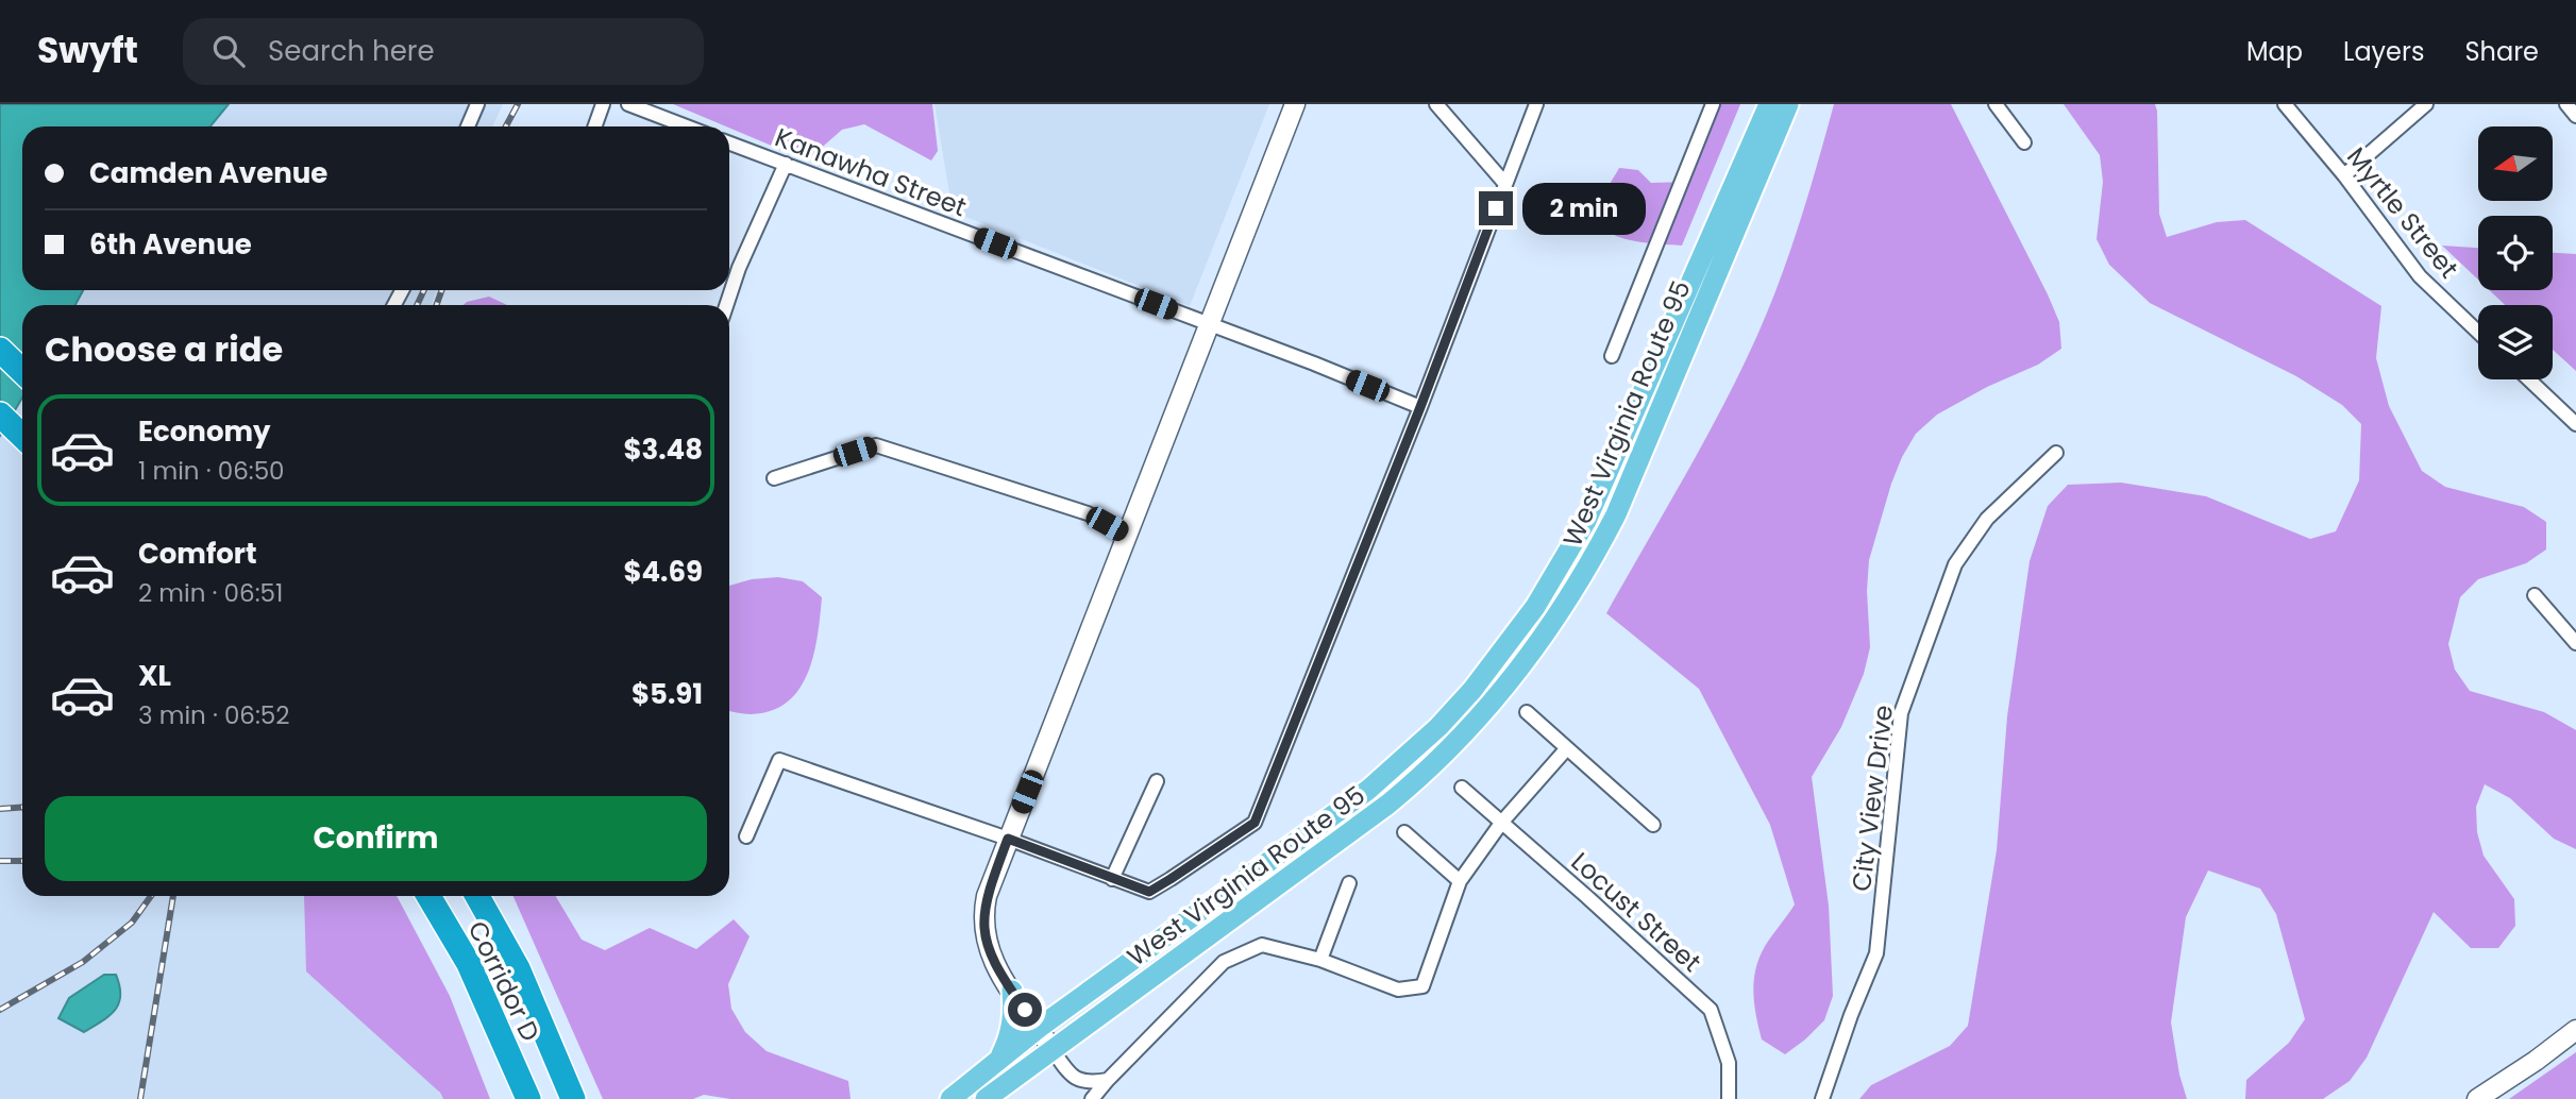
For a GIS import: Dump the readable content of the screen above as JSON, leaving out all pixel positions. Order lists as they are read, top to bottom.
{
  "streets": {
    "highway": ["Corridor D"],
    "main road": ["West Virginia Route 95"],
    "street": [
      "Kanawha Street",
      "Myrtle Street",
      "City View Drive",
      "Locust Street"
    ]
  },
  "north": "left",
  "page": {
    "header": "Swyft",
    "search": "Search here",
    "nav": ["Map", "Layers", "Share"],
    "banner": ["Camden Avenue", "6th Avenue"],
    "bubble": "2 min",
    "heading": "Choose a ride",
    "list": [
      {
        "name": "Economy",
        "note": "1 min · 06:50",
        "value": "$3.48"
      },
      {
        "name": "Comfort",
        "note": "2 min · 06:51",
        "value": "$4.69"
      },
      {
        "name": "XL",
        "note": "3 min · 06:52",
        "value": "$5.91"
      }
    ],
    "buttons": "Confirm"
  }
}
